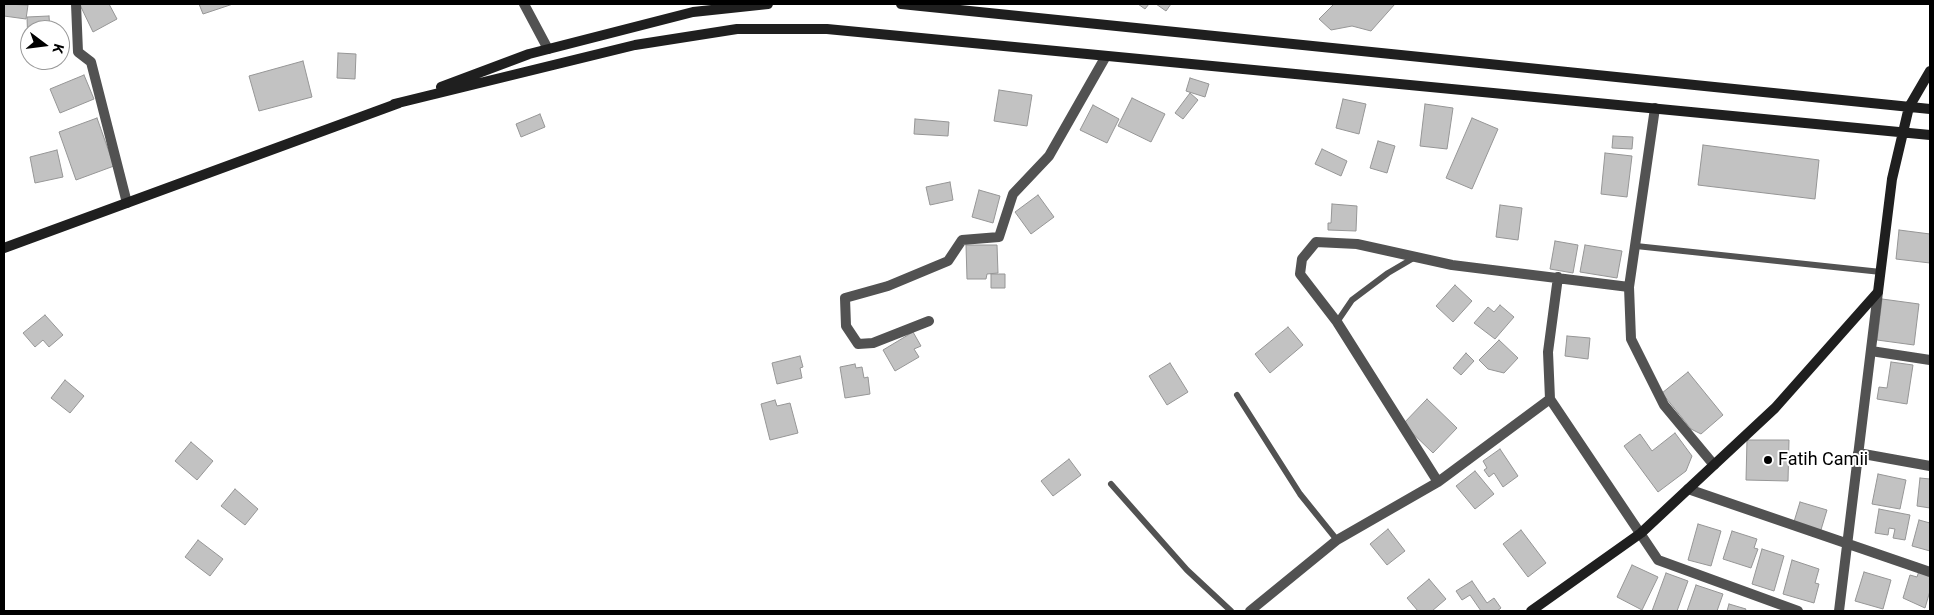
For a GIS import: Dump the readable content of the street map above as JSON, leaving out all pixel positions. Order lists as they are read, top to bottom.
{
  "places": ["Fatih Camii"],
  "north": "right"
}
